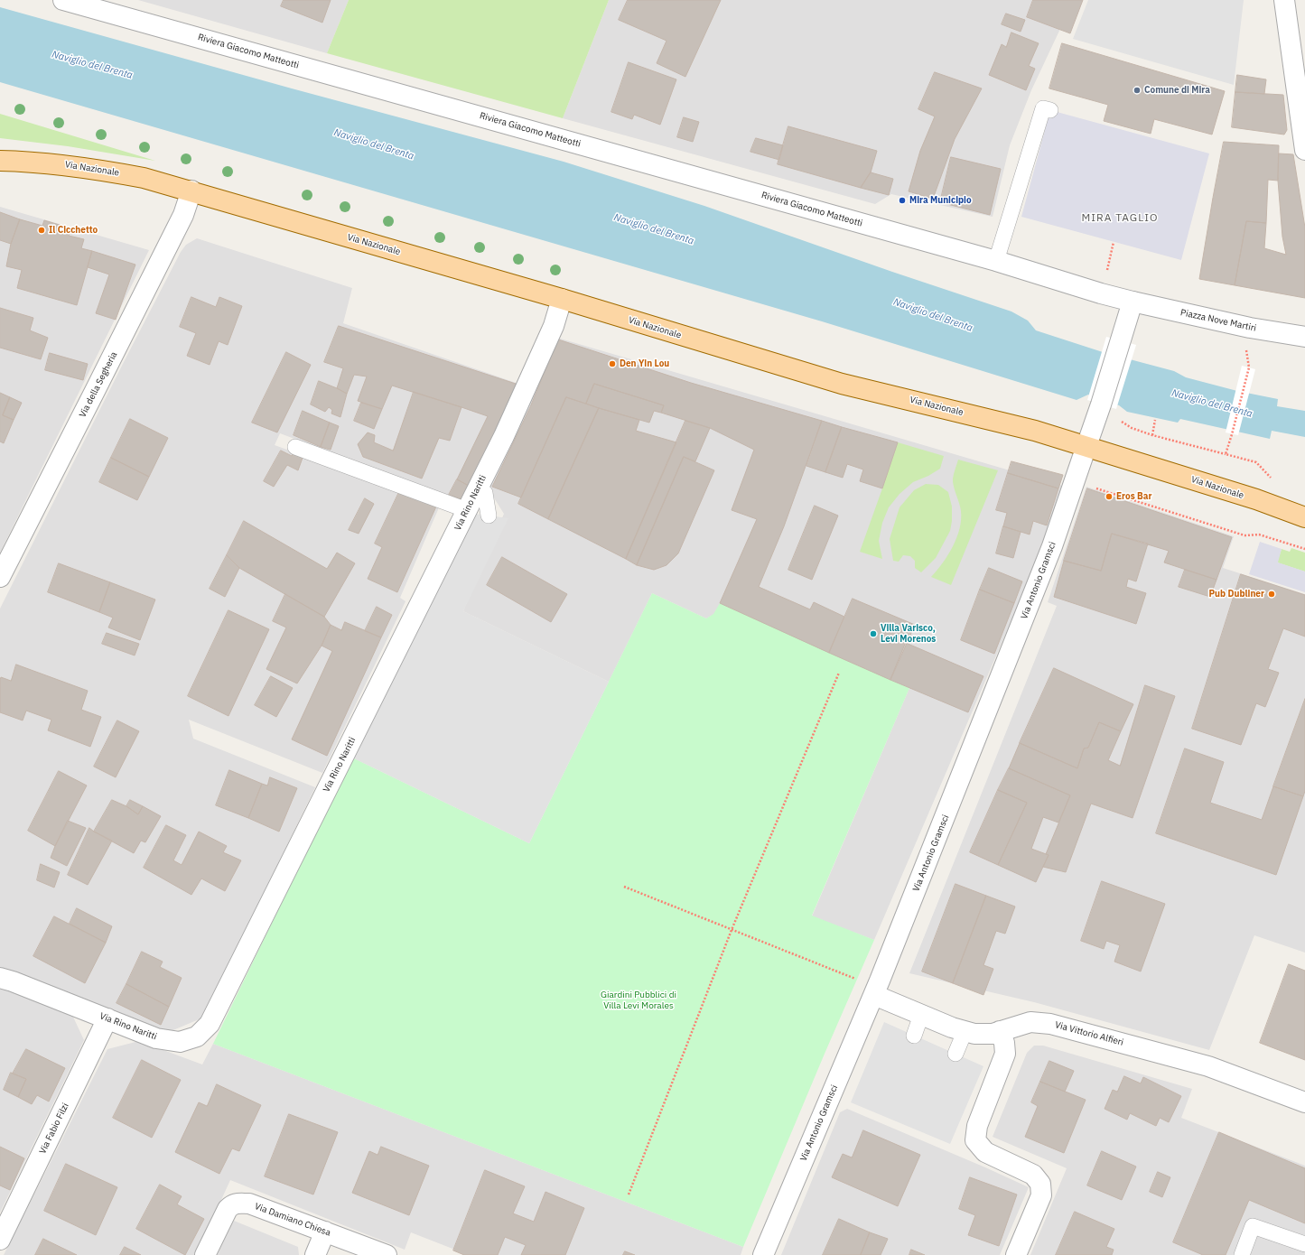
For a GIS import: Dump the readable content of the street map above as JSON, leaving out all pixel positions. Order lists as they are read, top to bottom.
{
  "streets": {
    "main road": ["Via Nazionale"],
    "street": [
      "Riviera Giacomo Matteotti",
      "Piazza Nove Martiri",
      "Via della Segheria",
      "Via Rino Naritti",
      "Via Antonio Gramsci",
      "Via Vittorio Alfieri",
      "Via Fabio Filzi",
      "Via Damiano Chiesa"
    ]
  },
  "crossings": [
    ["Riviera Giacomo Matteotti", "Piazza Nove Martiri"],
    ["Via Nazionale", "Via della Segheria"],
    ["Via Nazionale", "Via Rino Naritti"],
    ["Via Nazionale", "Via Antonio Gramsci"],
    ["Via Rino Naritti", "Via Fabio Filzi"],
    ["Via Antonio Gramsci", "Via Vittorio Alfieri"]
  ],
  "districts": ["MIRA TAGLIO"],
  "water": ["Naviglio del Brenta"],
  "parks": ["Giardini Pubblici di Villa Levi Morales"],
  "places": [
    "Comune di Mira",
    "Mira Municipio",
    "Il Cicchetto",
    "Den Yin Lou",
    "Eros Bar",
    "Pub Dubliner",
    "Villa Varisco, Levi Morenos"
  ]
}
